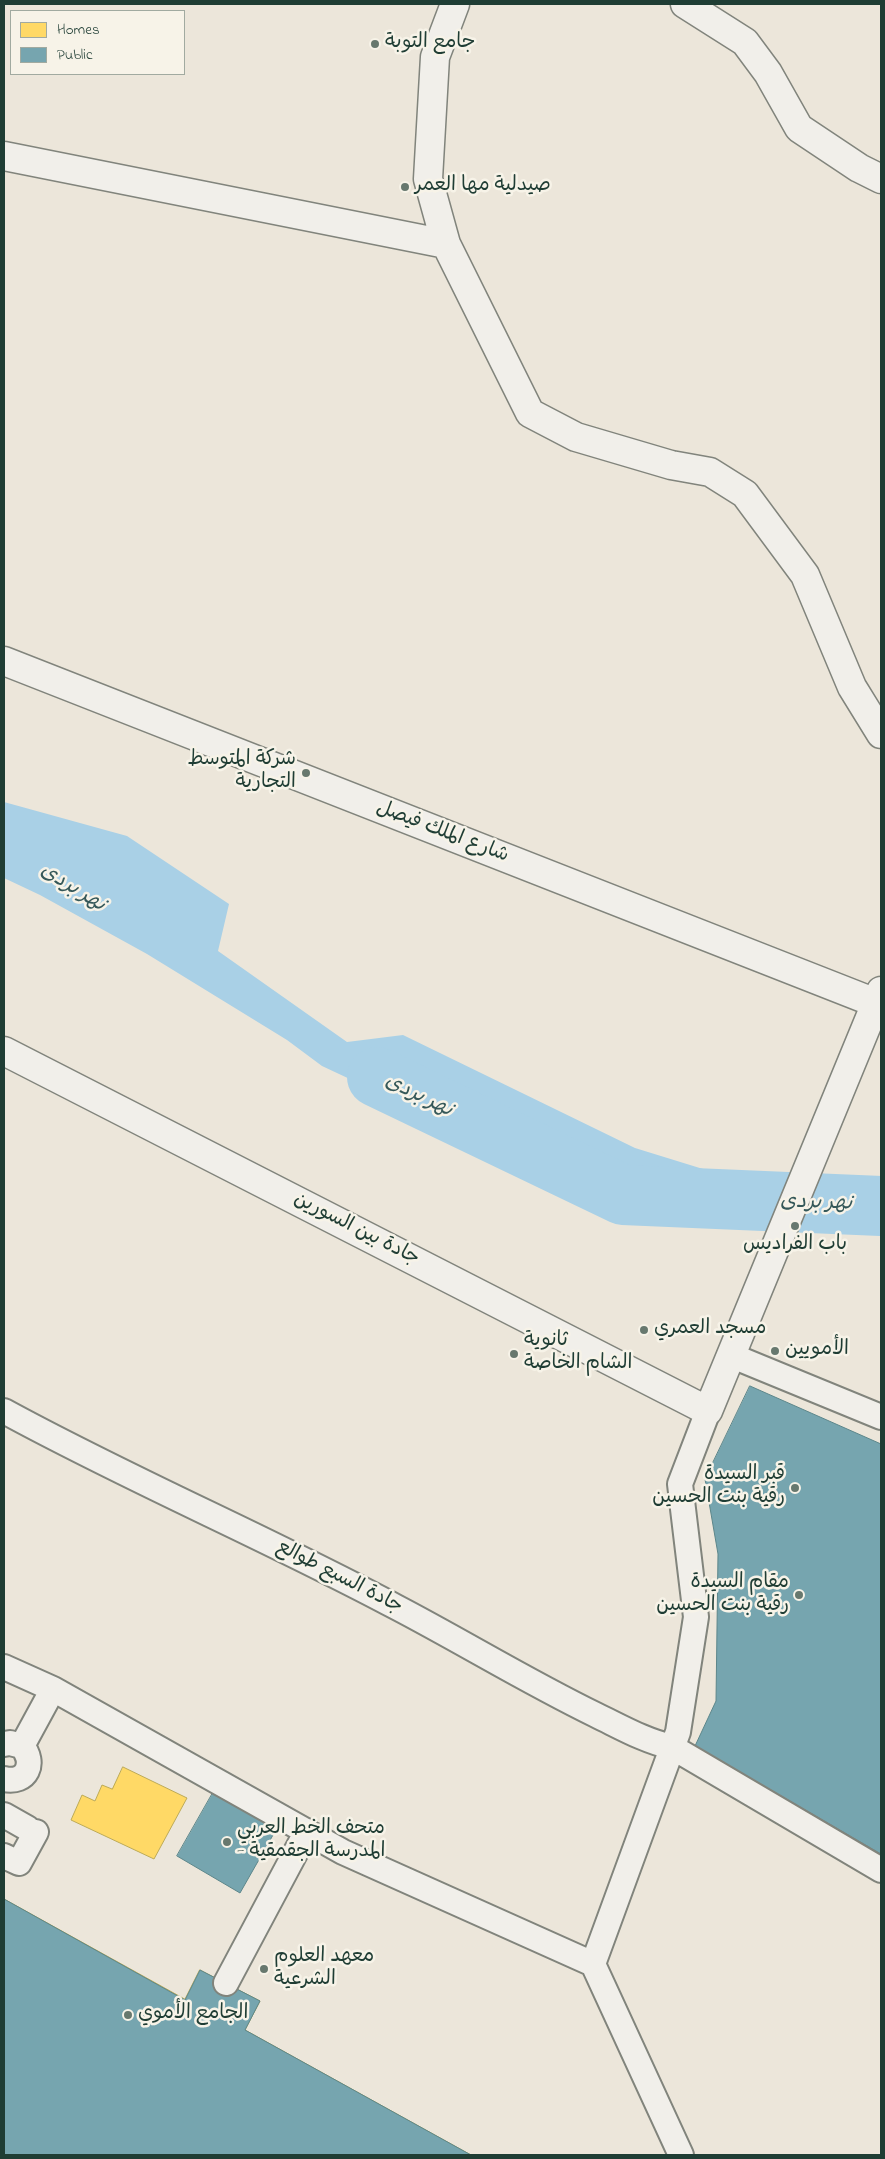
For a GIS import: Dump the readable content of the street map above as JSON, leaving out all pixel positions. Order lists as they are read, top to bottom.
{
  "streets": {
    "street": ["شارع الملك فيصل", "جادة بين السورين", "جادة السبع طوالع"]
  },
  "water": ["نهر بردى"],
  "places": [
    "جامع التوبة",
    "صيدلية مها العمر",
    "شركة المتوسط التجارية",
    "باب الفراديس",
    "مسجد العمري",
    "الأمويين",
    "ثانوية الشام الخاصة",
    "قبر السيدة رقية بنت الحسين",
    "مقام السيدة رقية بنت الحسين",
    "متحف الخط العربي - المدرسة الجقمقية",
    "معهد العلوم الشرعية",
    "الجامع الأموي"
  ],
  "legend": ["Homes", "Public"]
}
